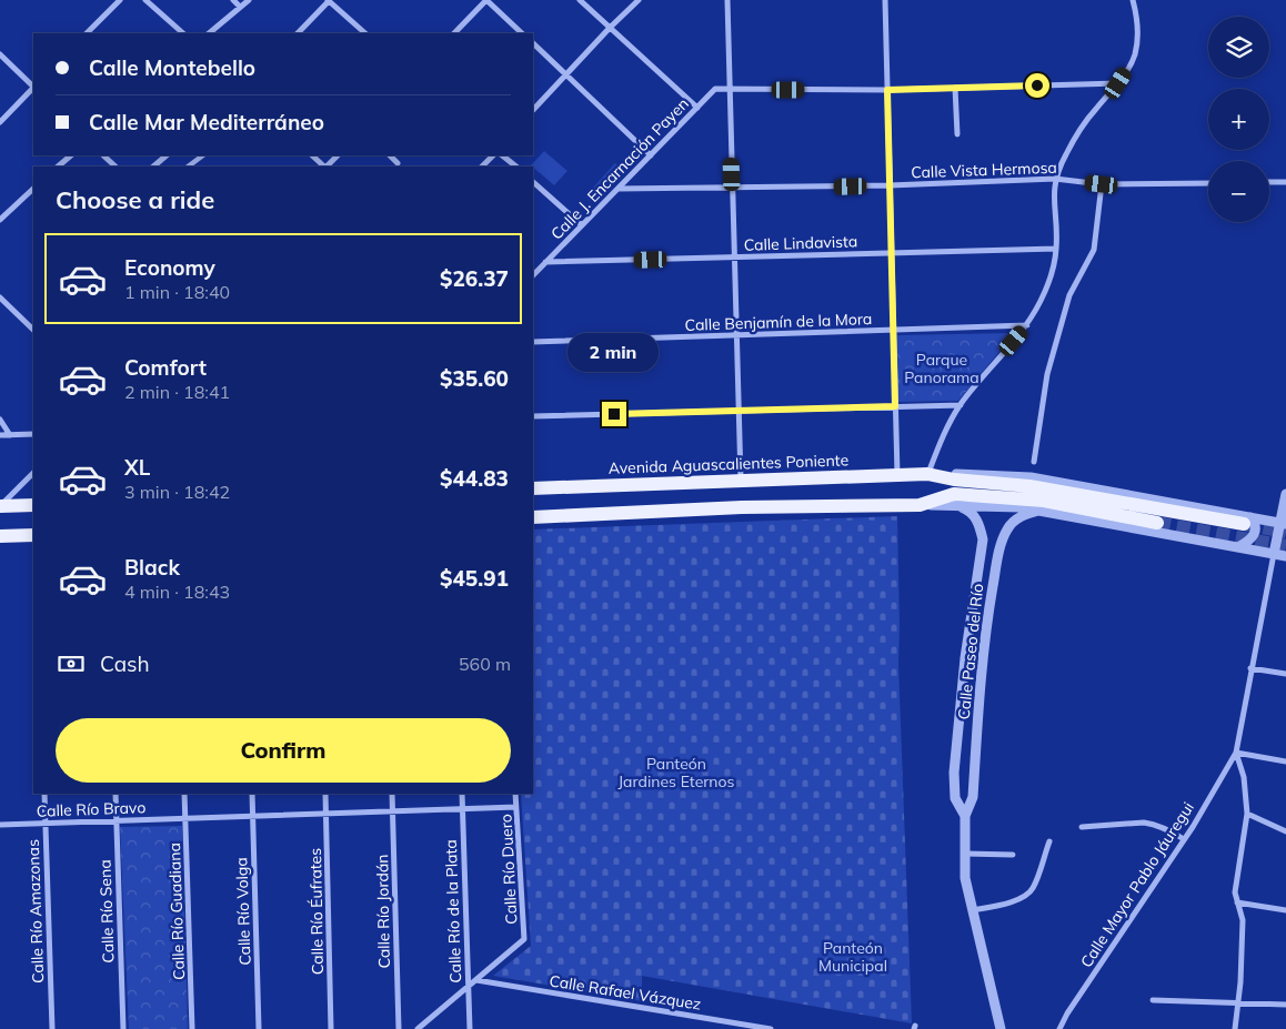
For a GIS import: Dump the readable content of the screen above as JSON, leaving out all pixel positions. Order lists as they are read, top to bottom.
{
  "streets": {
    "main road": ["Avenida Aguascalientes Poniente"],
    "street": [
      "Calle J. Encarnación Payen",
      "Calle Vista Hermosa",
      "Calle Lindavista",
      "Calle Benjamín de la Mora",
      "Calle Paseo del Río",
      "Calle Río Bravo",
      "Calle Río Duero",
      "Calle Mayor Pablo Jáuregui",
      "Calle Río Amazonas",
      "Calle Río Sena",
      "Calle Río Guadiana",
      "Calle Río Volga",
      "Calle Río Éufrates",
      "Calle Río Jordán",
      "Calle Río de la Plata",
      "Calle Rafael Vázquez"
    ]
  },
  "crossings": [
    ["Calle J. Encarnación Payen", "Calle Vista Hermosa"],
    ["Calle J. Encarnación Payen", "Calle Lindavista"],
    ["Calle Río Bravo", "Calle Río Duero"],
    ["Calle Río Bravo", "Calle Río Amazonas"],
    ["Calle Río Bravo", "Calle Río Sena"],
    ["Calle Río Bravo", "Calle Río Guadiana"],
    ["Calle Río Bravo", "Calle Río Volga"],
    ["Calle Río Bravo", "Calle Río Éufrates"],
    ["Calle Río Bravo", "Calle Río Jordán"],
    ["Calle Río Bravo", "Calle Río de la Plata"],
    ["Calle Río Duero", "Calle Río de la Plata"],
    ["Calle Río Duero", "Calle Rafael Vázquez"]
  ],
  "parks": ["Parque Panorama", "Panteón Jardines Eternos", "Panteón Municipal"],
  "page": {
    "map_buttons": ["+", "−"],
    "banner": ["Calle Montebello", "Calle Mar Mediterráneo"],
    "heading": "Choose a ride",
    "list": [
      {
        "name": "Economy",
        "note": "1 min · 18:40",
        "value": "$26.37"
      },
      {
        "name": "Comfort",
        "note": "2 min · 18:41",
        "value": "$35.60"
      },
      {
        "name": "XL",
        "note": "3 min · 18:42",
        "value": "$44.83"
      },
      {
        "name": "Black",
        "note": "4 min · 18:43",
        "value": "$45.91"
      }
    ],
    "bubble": "2 min",
    "pay": ["Cash", "560 m"],
    "buttons": "Confirm"
  }
}
